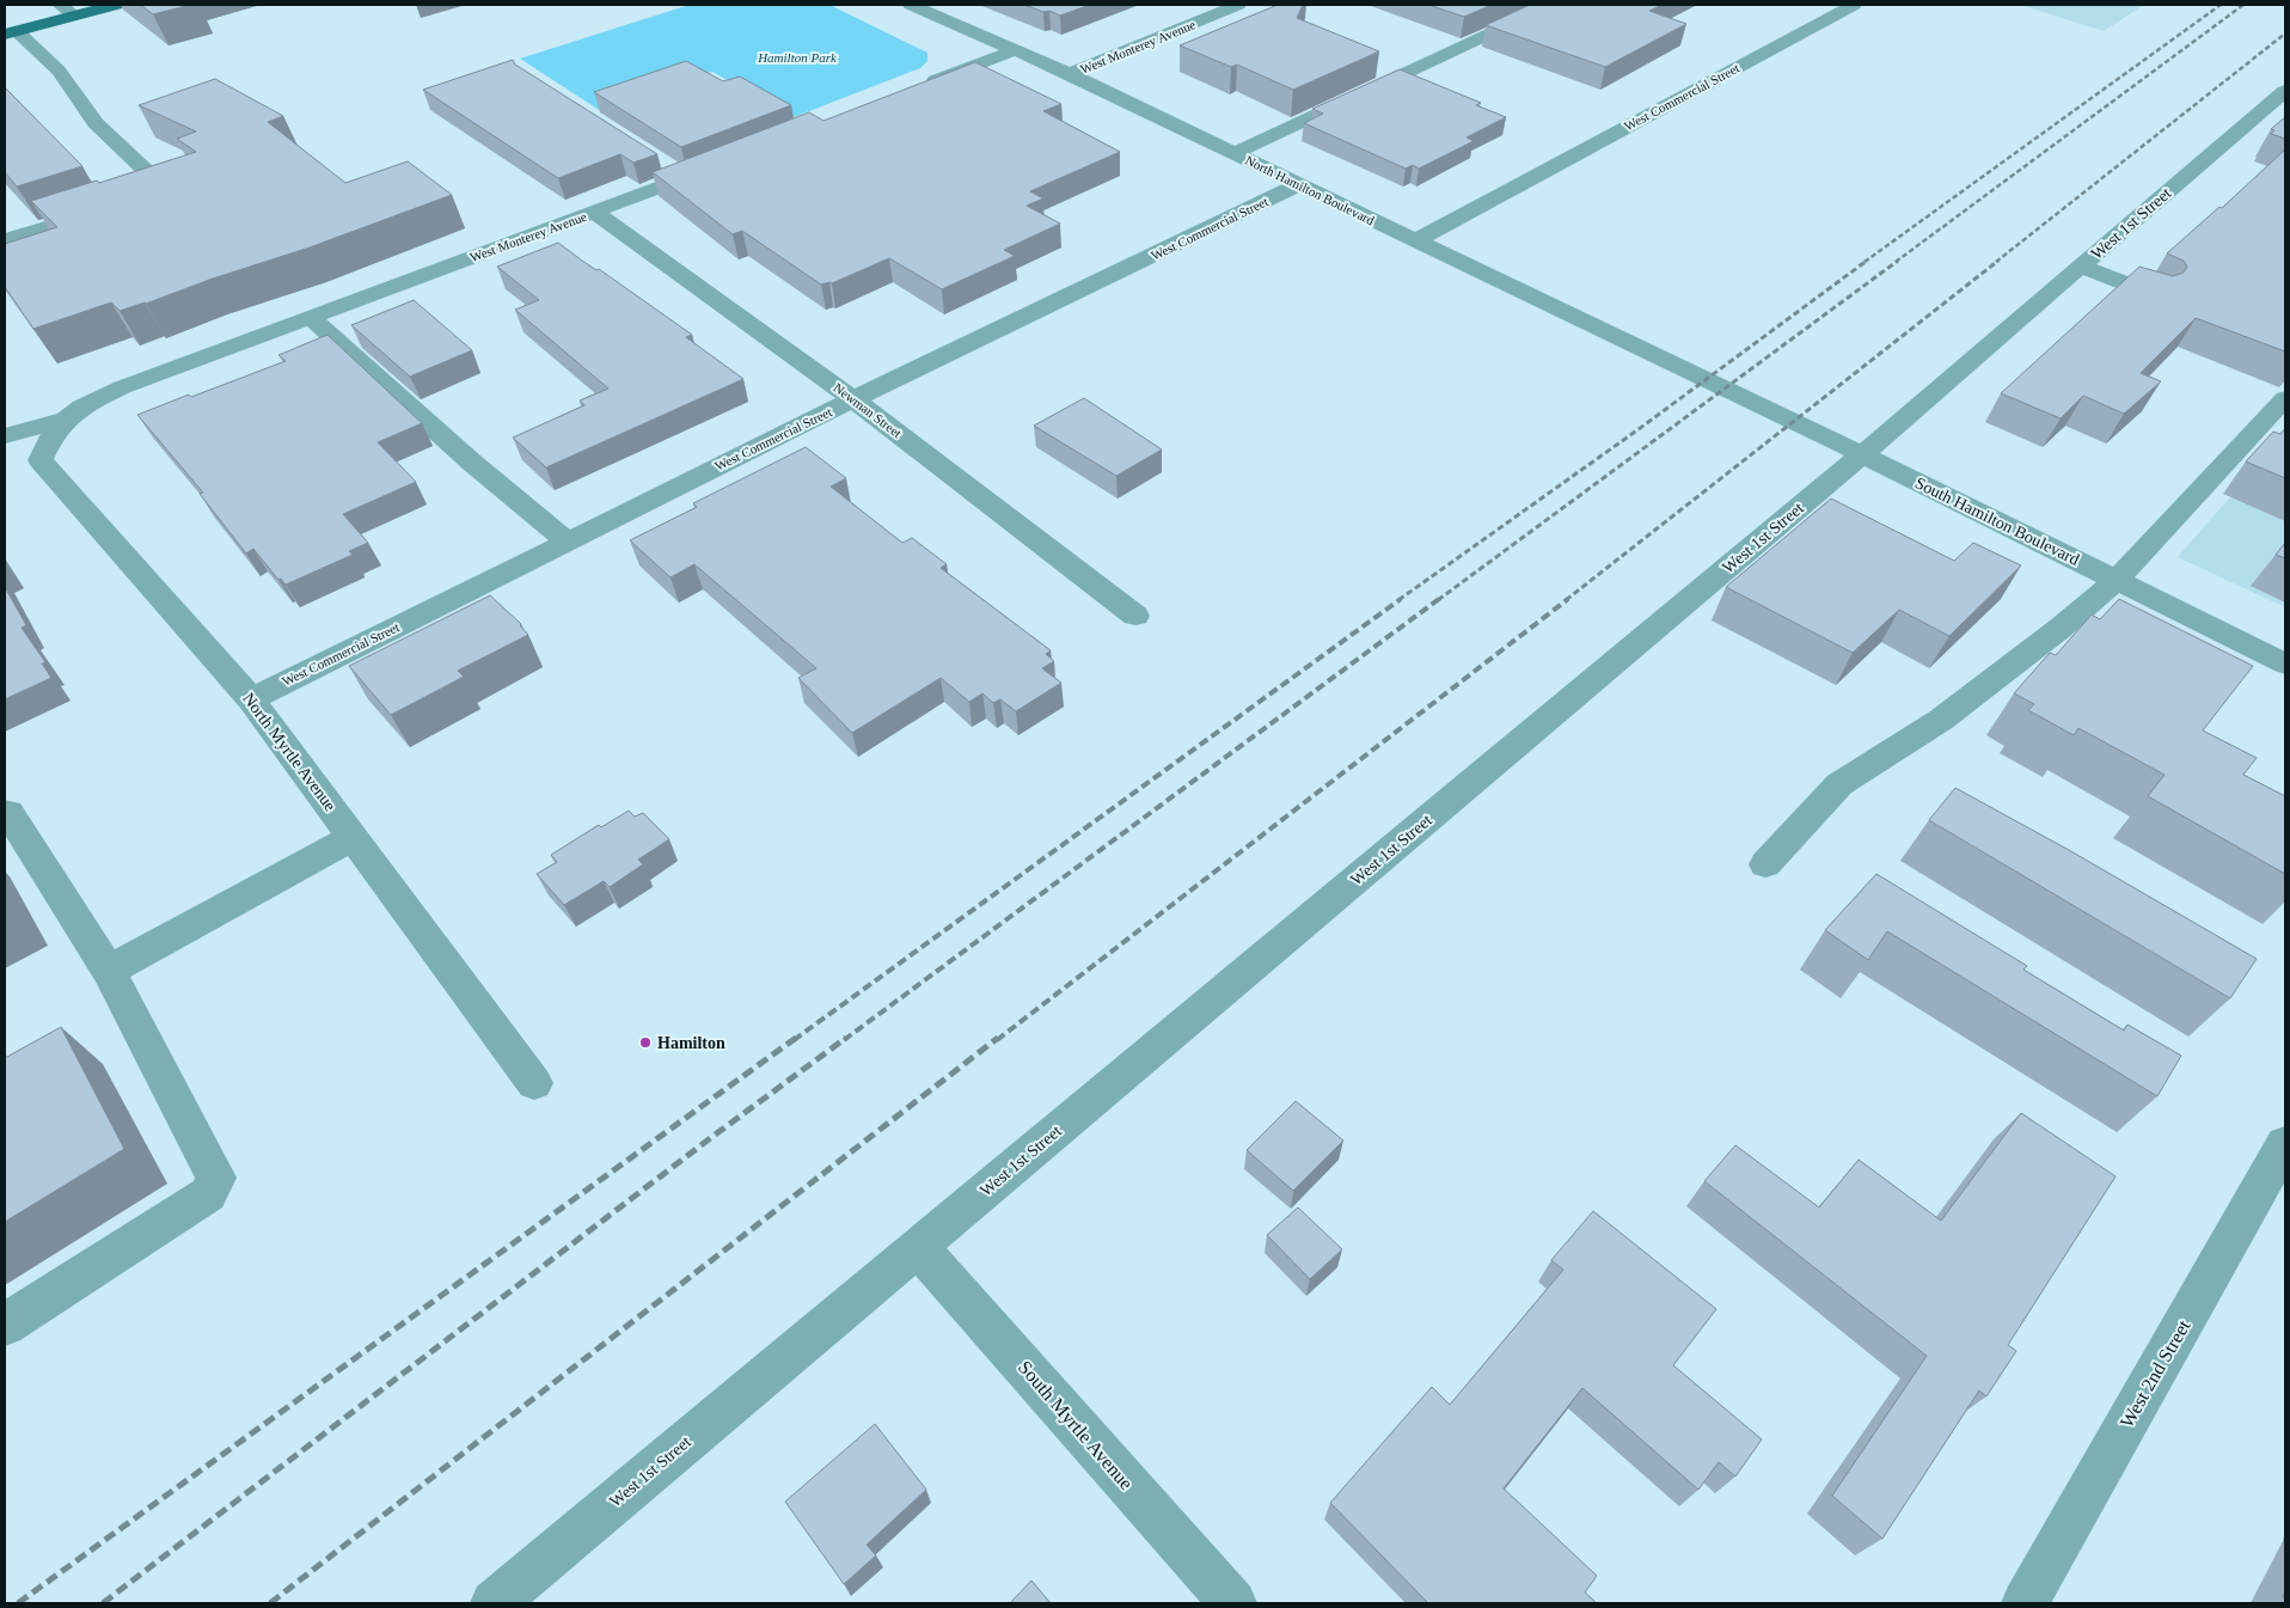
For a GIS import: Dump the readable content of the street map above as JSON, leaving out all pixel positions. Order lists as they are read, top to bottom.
{
  "streets": {
    "street": [
      "West Monterey Avenue",
      "West Commercial Street",
      "North Hamilton Boulevard",
      "West 1st Street",
      "Newman Street",
      "South Hamilton Boulevard",
      "North Myrtle Avenue",
      "West 2nd Street",
      "South Myrtle Avenue"
    ]
  },
  "crossings": [
    ["West Monterey Avenue", "North Hamilton Boulevard"],
    ["West Monterey Avenue", "Newman Street"],
    ["West Monterey Avenue", "North Myrtle Avenue"],
    ["West Commercial Street", "North Hamilton Boulevard"],
    ["West Commercial Street", "Newman Street"],
    ["West Commercial Street", "North Myrtle Avenue"],
    ["North Hamilton Boulevard", "South Hamilton Boulevard"],
    ["West 1st Street", "South Hamilton Boulevard"],
    ["West 1st Street", "South Myrtle Avenue"]
  ],
  "parks": ["Hamilton Park"],
  "places": ["Hamilton"]
}
